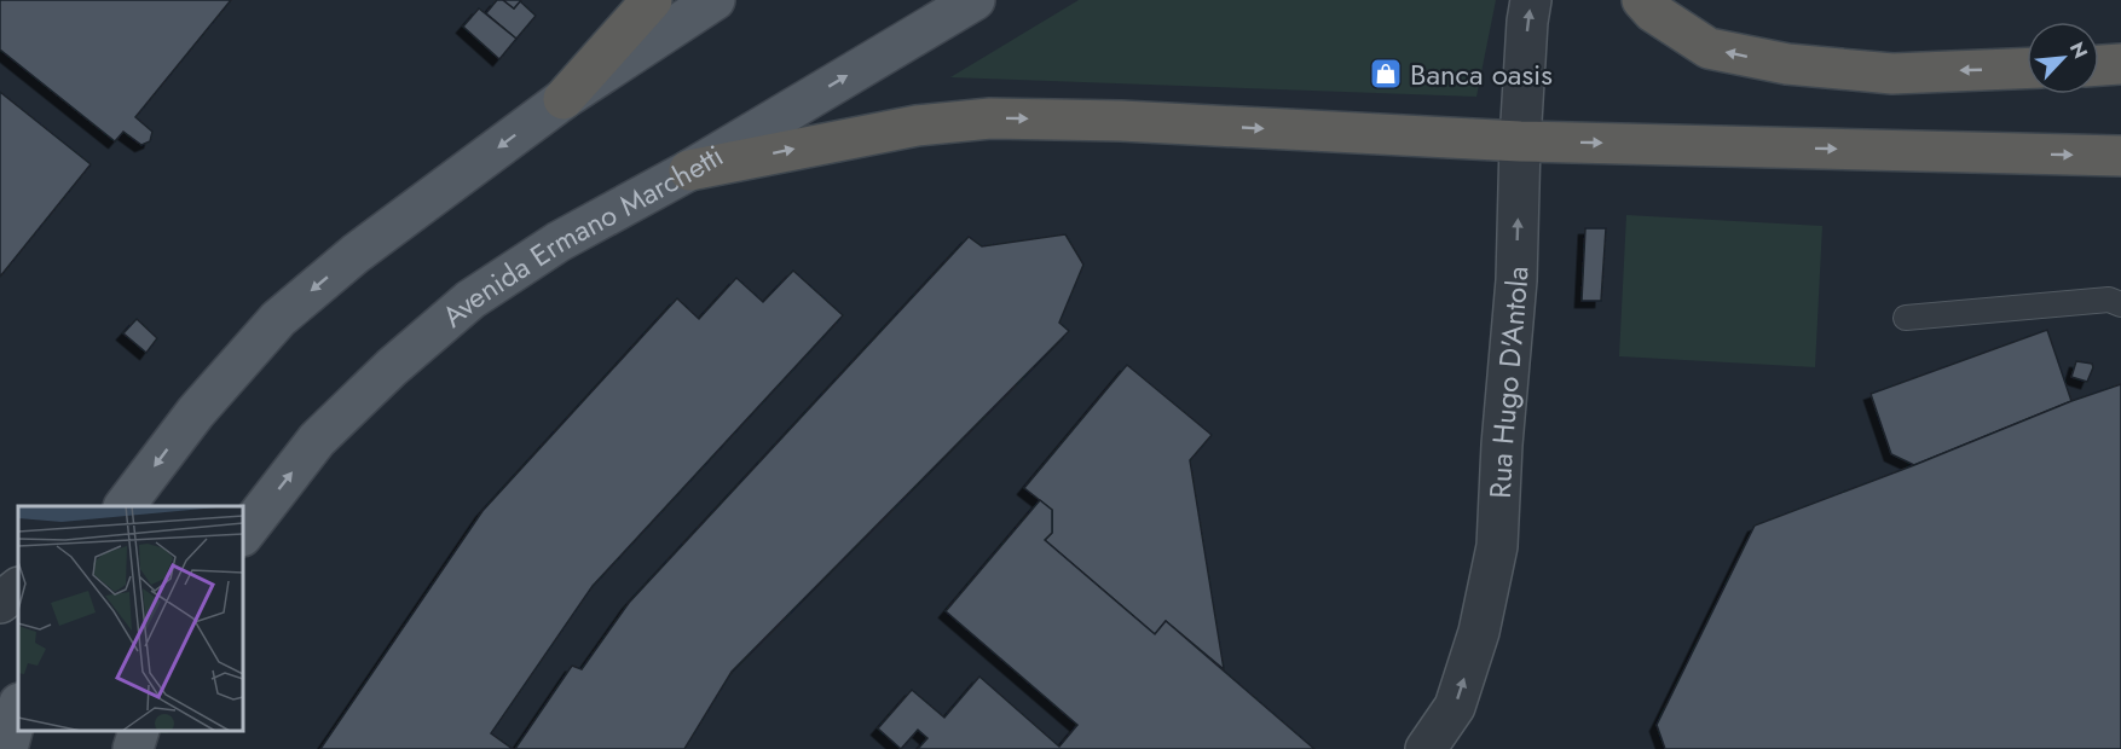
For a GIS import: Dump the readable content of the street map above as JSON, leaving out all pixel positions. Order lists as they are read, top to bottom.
{
  "streets": {
    "main road": ["Avenida Ermano Marchetti"],
    "street": ["Rua Hugo D'Antola"]
  },
  "one_way": ["Rua Hugo D'Antola"],
  "places": {
    "shop": ["Banca oasis"]
  },
  "north": "top right"
}
